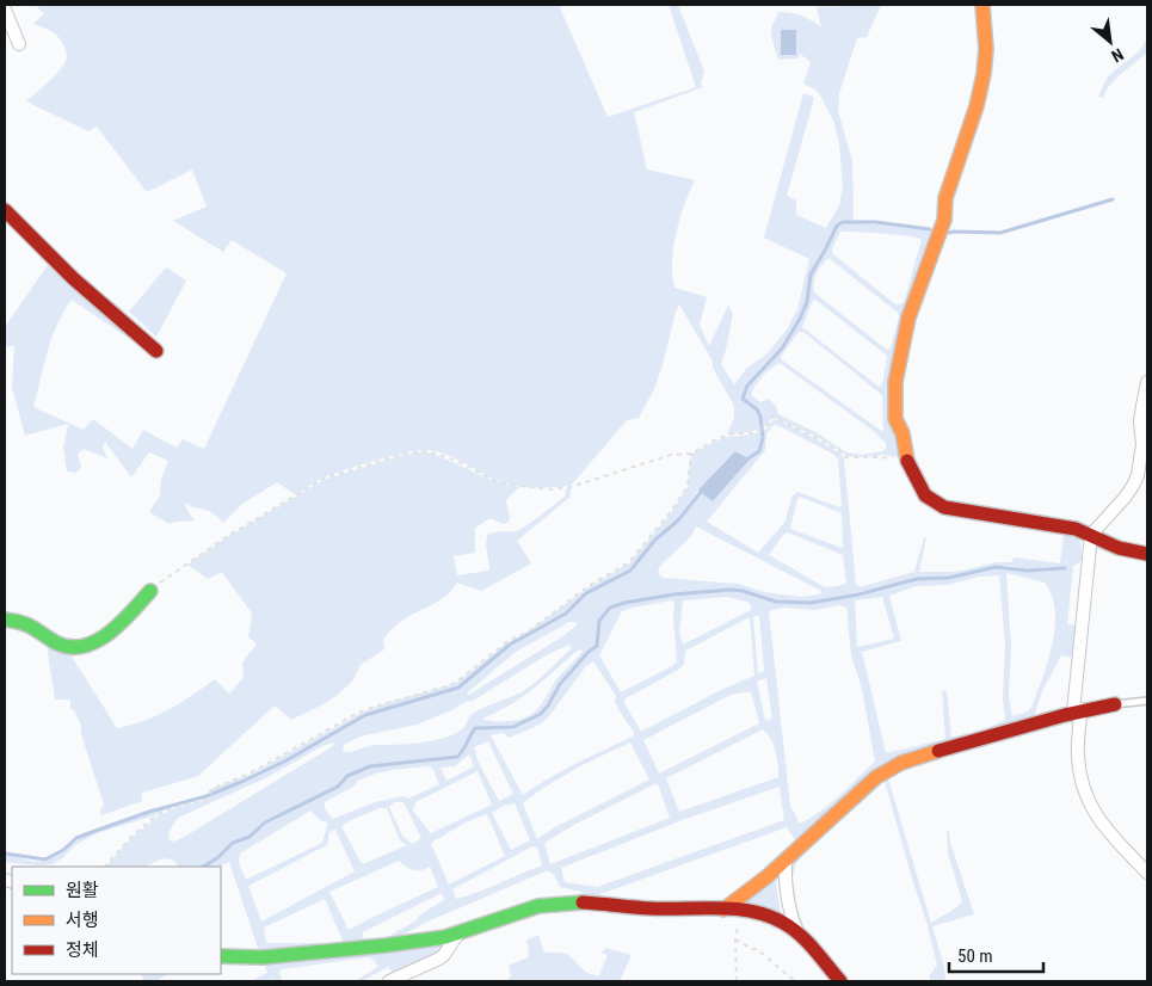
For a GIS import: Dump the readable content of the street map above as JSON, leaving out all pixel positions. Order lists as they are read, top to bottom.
{
  "legend": ["원활", "서행", "정체"],
  "scale_bar": "50 m",
  "north": "bottom right"
}
